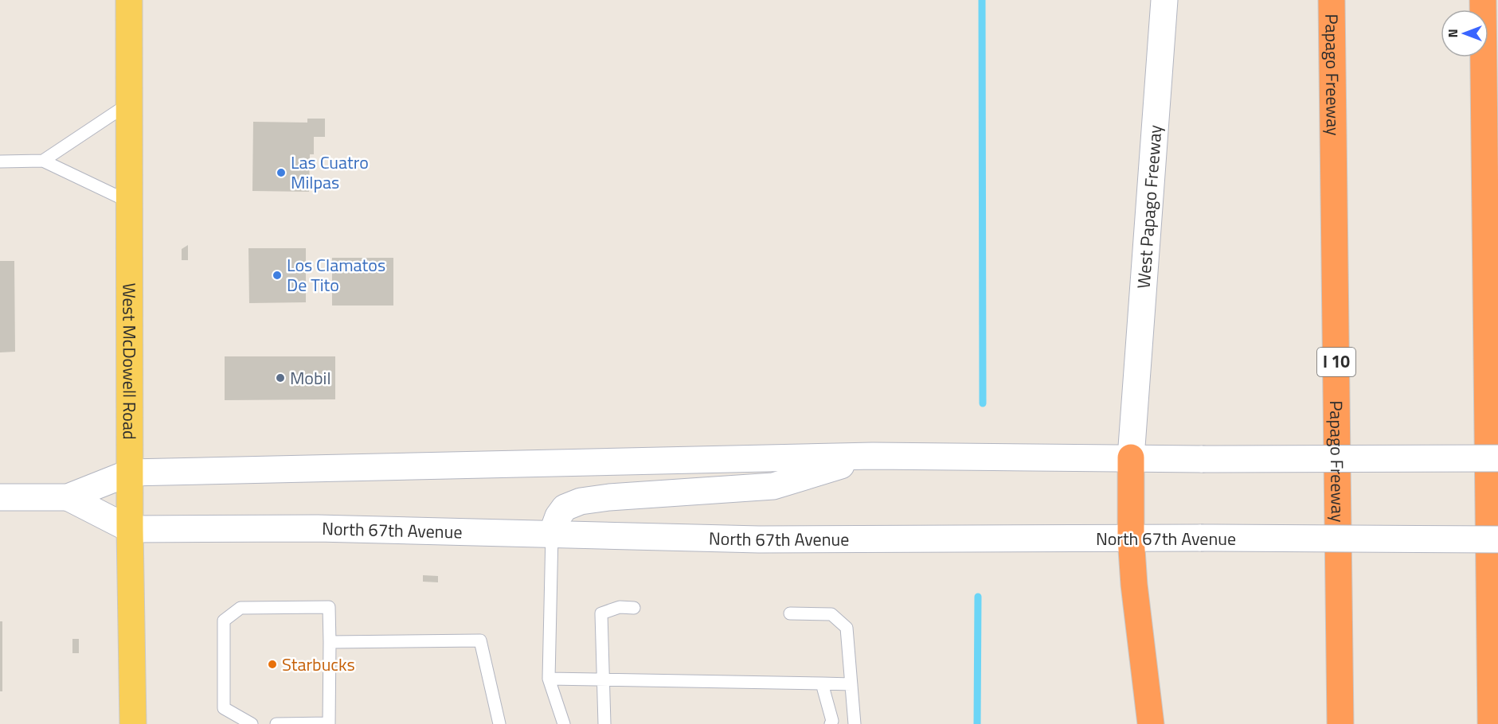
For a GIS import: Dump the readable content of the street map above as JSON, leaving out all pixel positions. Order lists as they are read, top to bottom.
{
  "streets": {
    "highway": ["Papago Freeway", "I 10"],
    "main road": ["West Papago Freeway", "West McDowell Road", "North 67th Avenue"]
  },
  "crossings": [
    ["West Papago Freeway", "North 67th Avenue"],
    ["West McDowell Road", "North 67th Avenue"]
  ],
  "places": [
    "Las Cuatro Milpas",
    "Los Clamatos De Tito",
    "Mobil",
    "Starbucks"
  ],
  "north": "left"
}
